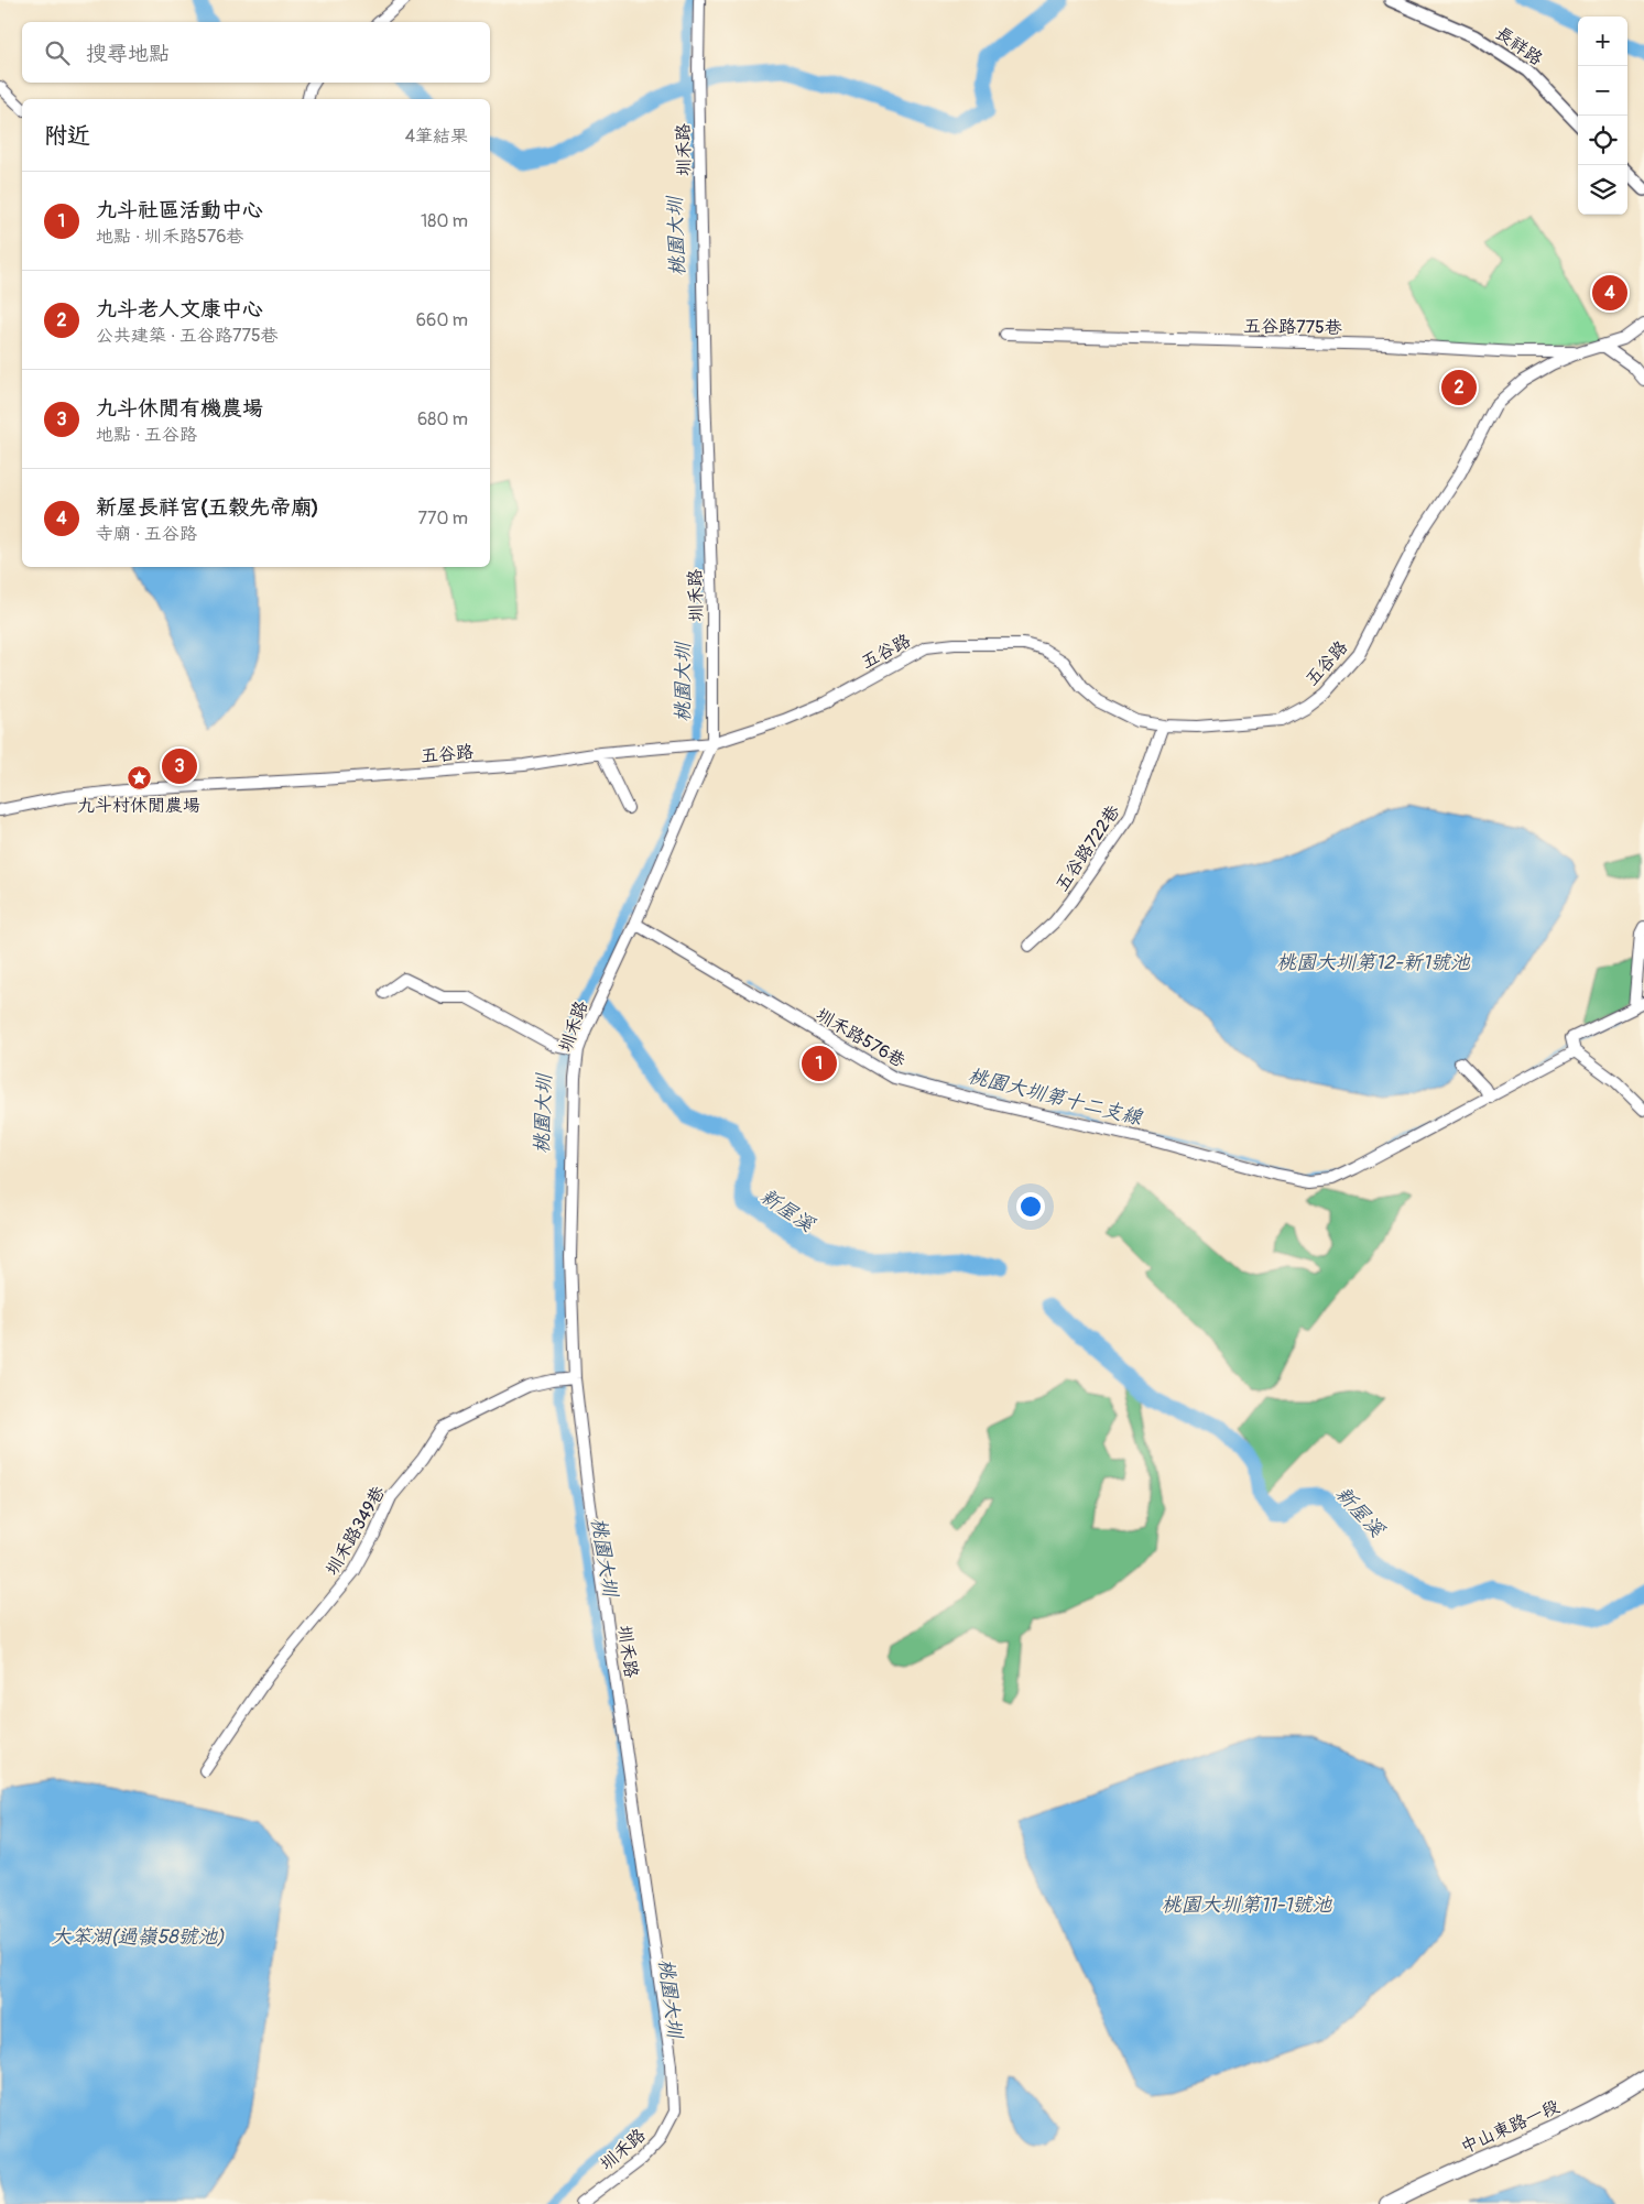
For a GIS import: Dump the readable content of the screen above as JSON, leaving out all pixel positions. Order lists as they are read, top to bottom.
{
  "streets": {
    "main road": ["中山東路一段"],
    "street": [
      "長祥路",
      "圳禾路",
      "五谷路775巷",
      "五谷路",
      "五谷路722巷",
      "圳禾路576巷",
      "圳禾路349巷"
    ]
  },
  "crossings": [
    ["圳禾路", "五谷路"],
    ["圳禾路", "圳禾路576巷"],
    ["圳禾路", "圳禾路349巷"],
    ["五谷路775巷", "五谷路"],
    ["五谷路", "五谷路722巷"]
  ],
  "water": [
    "桃園大圳",
    "桃園大圳第12-新1號池",
    "桃園大圳第十二支線",
    "新屋溪",
    "桃園大圳第11-1號池",
    "大笨湖(過嶺58號池)"
  ],
  "places": {
    "place": ["九斗村休閒農場"]
  },
  "page": {
    "map_buttons": ["+", "−"],
    "search": "搜尋地點",
    "heading": ["附近", "4筆結果"],
    "list": [
      {
        "mark": "1",
        "name": "九斗社區活動中心",
        "note": "地點 · 圳禾路576巷",
        "value": "180 m"
      },
      {
        "mark": "2",
        "name": "九斗老人文康中心",
        "note": "公共建築 · 五谷路775巷",
        "value": "660 m"
      },
      {
        "mark": "3",
        "name": "九斗休閒有機農場",
        "note": "地點 · 五谷路",
        "value": "680 m"
      },
      {
        "mark": "4",
        "name": "新屋長祥宮(五穀先帝廟)",
        "note": "寺廟 · 五谷路",
        "value": "770 m"
      }
    ],
    "pins": [
      "4",
      "2",
      "3",
      "1"
    ]
  }
}
